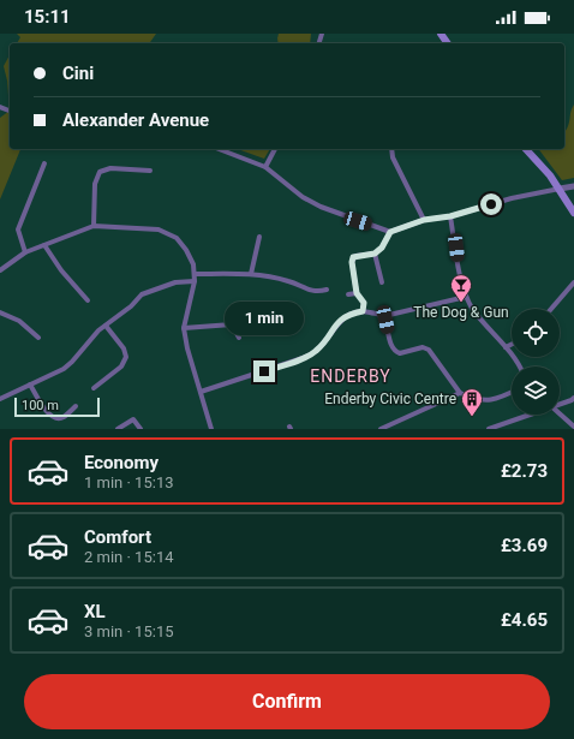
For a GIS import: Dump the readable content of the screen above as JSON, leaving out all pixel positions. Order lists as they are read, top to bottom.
{
  "districts": ["ENDERBY"],
  "places": {
    "bar": ["The Dog & Gun"],
    "building": ["Enderby Civic Centre"]
  },
  "scale_bar": "100 m",
  "page": {
    "status": "15:11",
    "banner": ["Cini", "Alexander Avenue"],
    "bubble": "1 min",
    "scale": "100 m",
    "list": [
      {
        "name": "Economy",
        "note": "1 min · 15:13",
        "value": "£2.73"
      },
      {
        "name": "Comfort",
        "note": "2 min · 15:14",
        "value": "£3.69"
      },
      {
        "name": "XL",
        "note": "3 min · 15:15",
        "value": "£4.65"
      }
    ],
    "buttons": "Confirm"
  }
}
